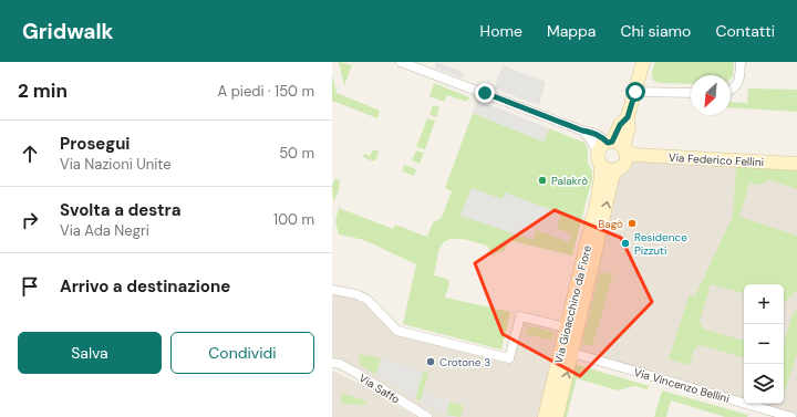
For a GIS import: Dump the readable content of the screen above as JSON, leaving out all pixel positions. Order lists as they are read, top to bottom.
{
  "streets": {
    "street": [
      "Via Federico Fellini",
      "Via Gioacchino da Fiore",
      "Via Vincenzo Bellini",
      "Via Saffo"
    ]
  },
  "crossings": [
    ["Via Federico Fellini", "Via Gioacchino da Fiore"],
    ["Via Gioacchino da Fiore", "Via Vincenzo Bellini"]
  ],
  "places": [
    "Palakrò",
    "Bagò",
    "Residence Pizzuti",
    "Crotone 3"
  ],
  "north": "bottom left",
  "page": {
    "header": "Gridwalk",
    "nav": [
      "Home",
      "Mappa",
      "Chi siamo",
      "Contatti"
    ],
    "heading": ["2 min", "A piedi · 150 m"],
    "list": [
      ["Prosegui", "Via Nazioni Unite", "50 m"],
      ["Svolta a destra", "Via Ada Negri", "100 m"],
      "Arrivo a destinazione"
    ],
    "map_buttons": ["+", "−"],
    "buttons": ["Salva", "Condividi"]
  }
}
